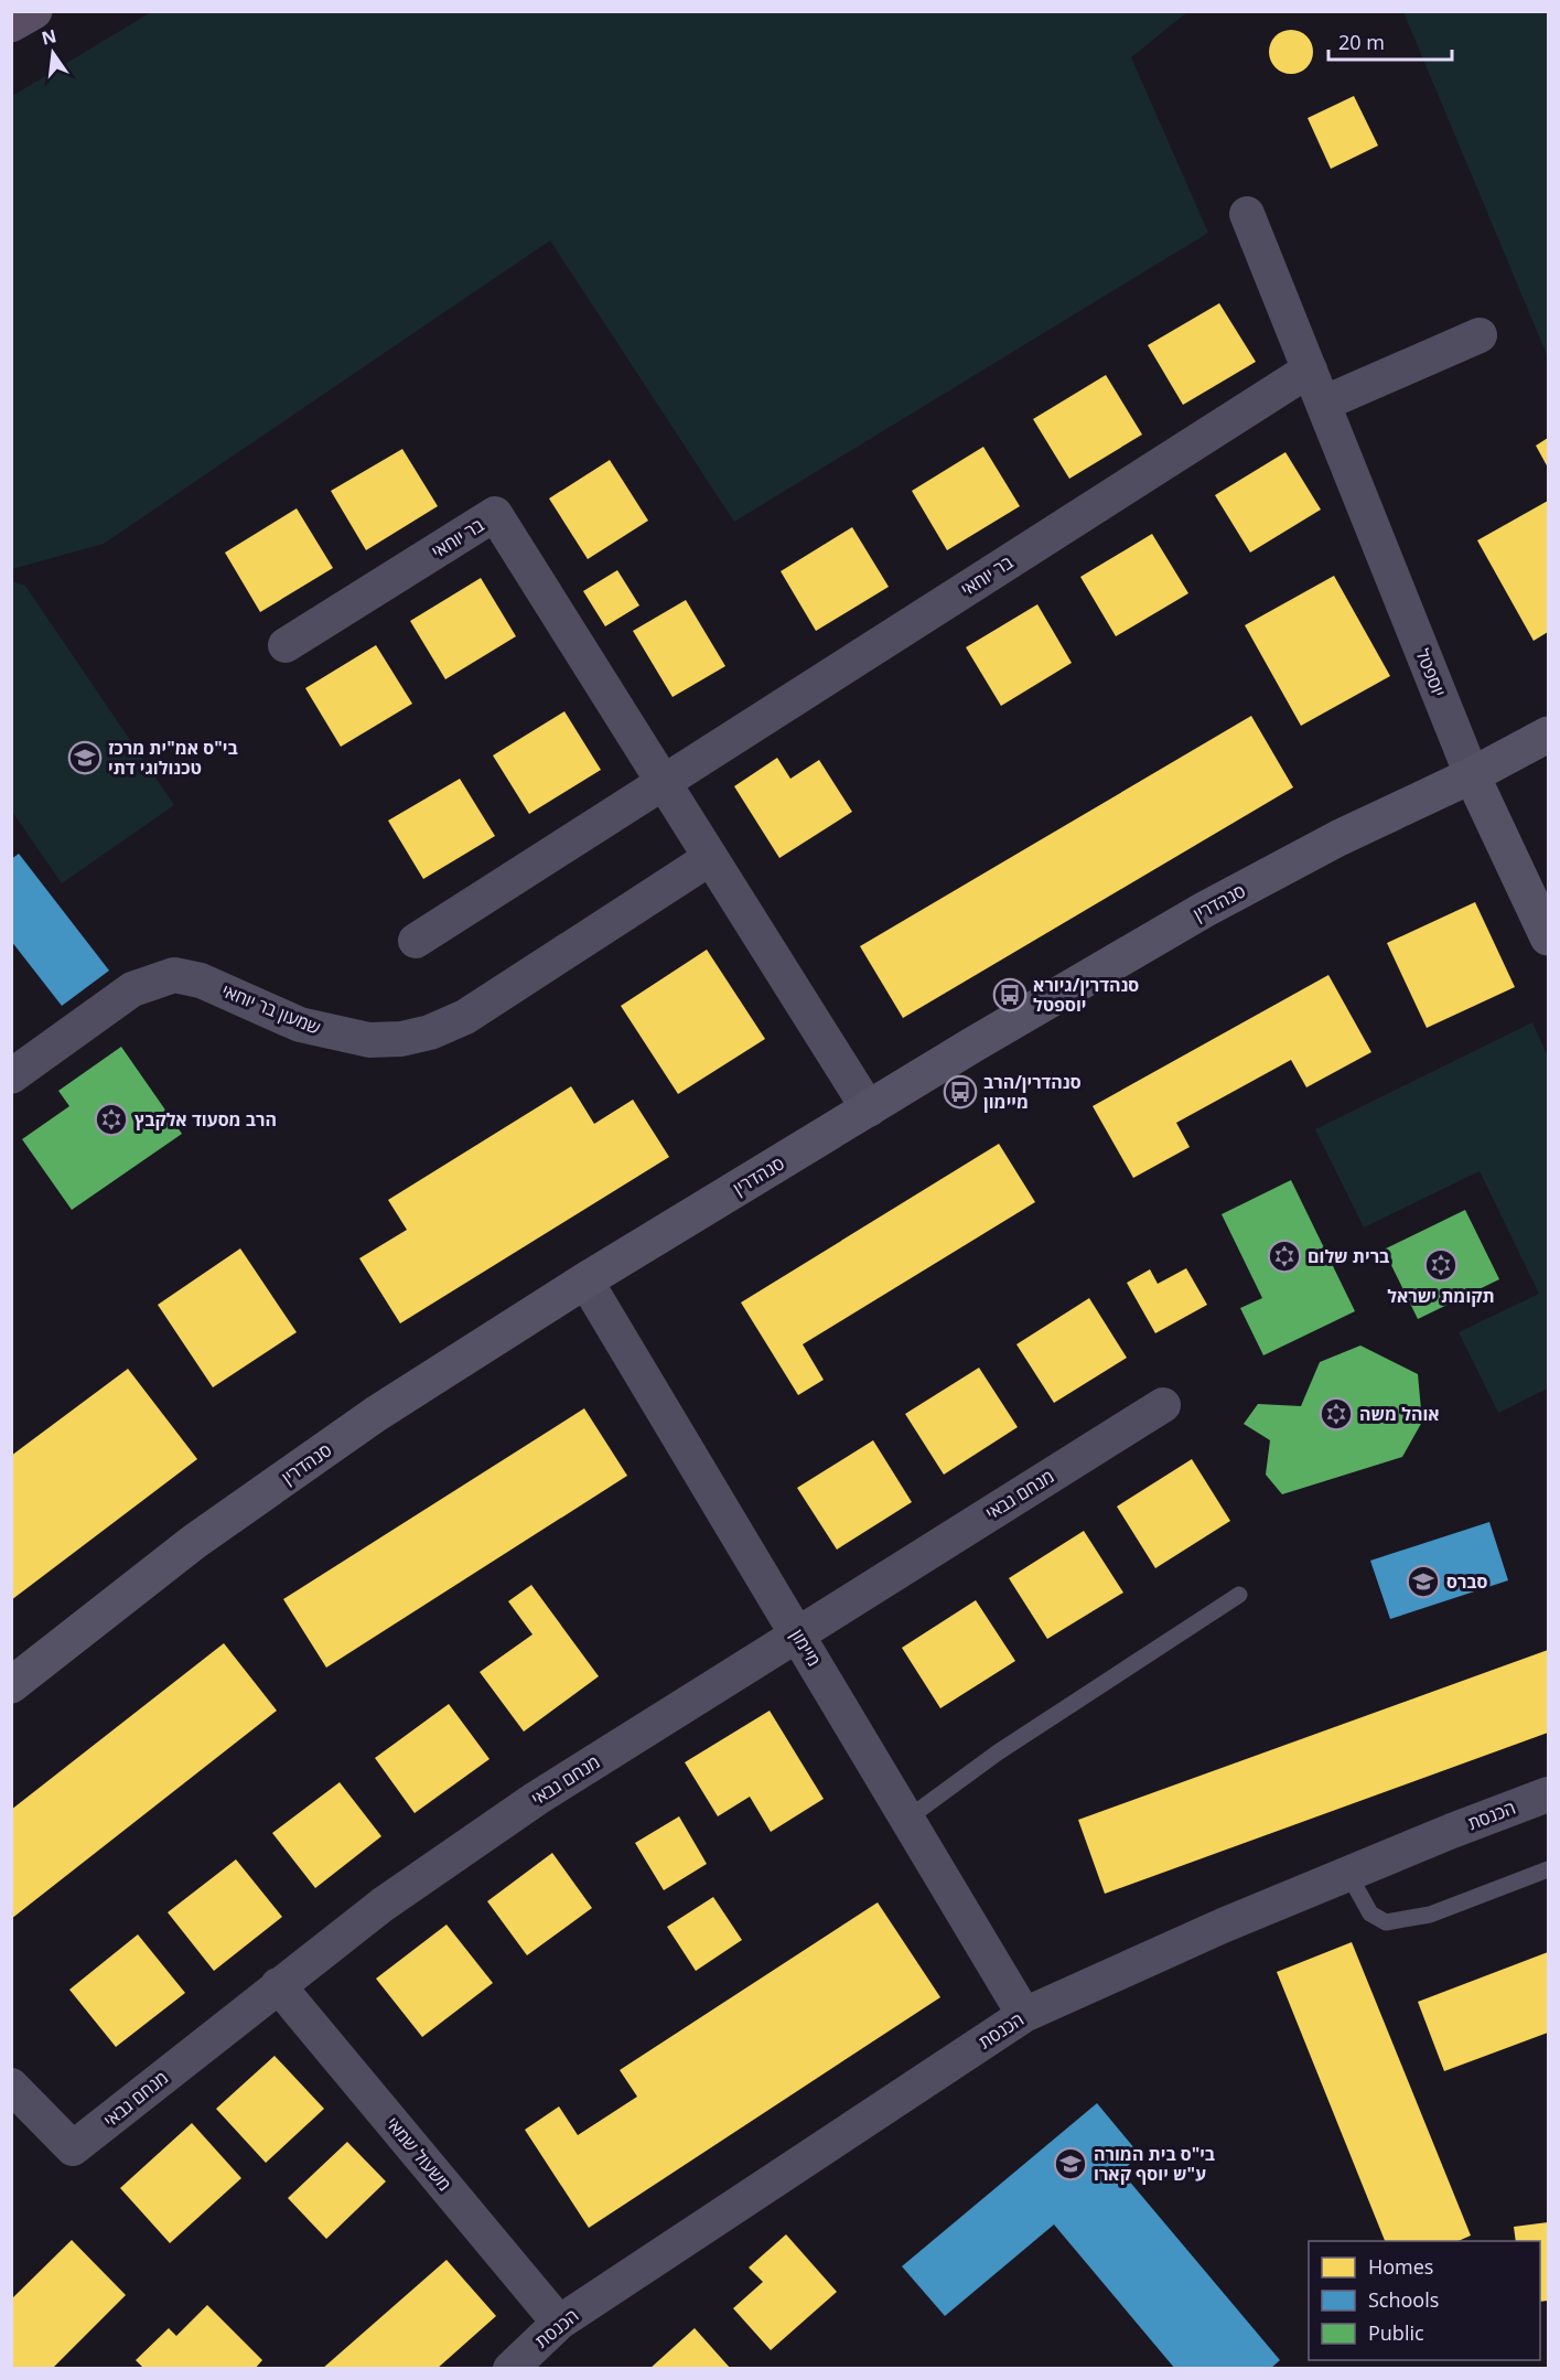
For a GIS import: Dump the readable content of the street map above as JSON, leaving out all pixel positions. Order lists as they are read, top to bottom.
{
  "streets": {
    "street": [
      "בר יוחאי",
      "יוספטל",
      "סנהדרין",
      "שמעון בר יוחאי",
      "מנחם גבאי",
      "מיימון",
      "הכנסת",
      "משעול שמאי"
    ]
  },
  "crossings": [
    ["בר יוחאי", "יוספטל"],
    ["בר יוחאי", "סנהדרין"],
    ["בר יוחאי", "שמעון בר יוחאי"],
    ["יוספטל", "סנהדרין"],
    ["סנהדרין", "מיימון"],
    ["מנחם גבאי", "מיימון"],
    ["מנחם גבאי", "משעול שמאי"],
    ["מיימון", "הכנסת"],
    ["הכנסת", "משעול שמאי"]
  ],
  "places": {
    "school or university": ["בי\"ס אמ\"ית מרכז טכנולוגי דתי", "סברס", "בי\"ס בית המורה ע\"ש יוסף קארו"],
    "bus stop": ["סנהדרין/גיורא יוספטל", "סנהדרין/הרב מיימון"],
    "synagogue": [
      "הרב מסעוד אלקבץ",
      "ברית שלום",
      "תקומת ישראל",
      "אוהל משה"
    ]
  },
  "legend": ["Homes", "Schools", "Public"],
  "scale_bar": "20 m",
  "north": "top"
}
